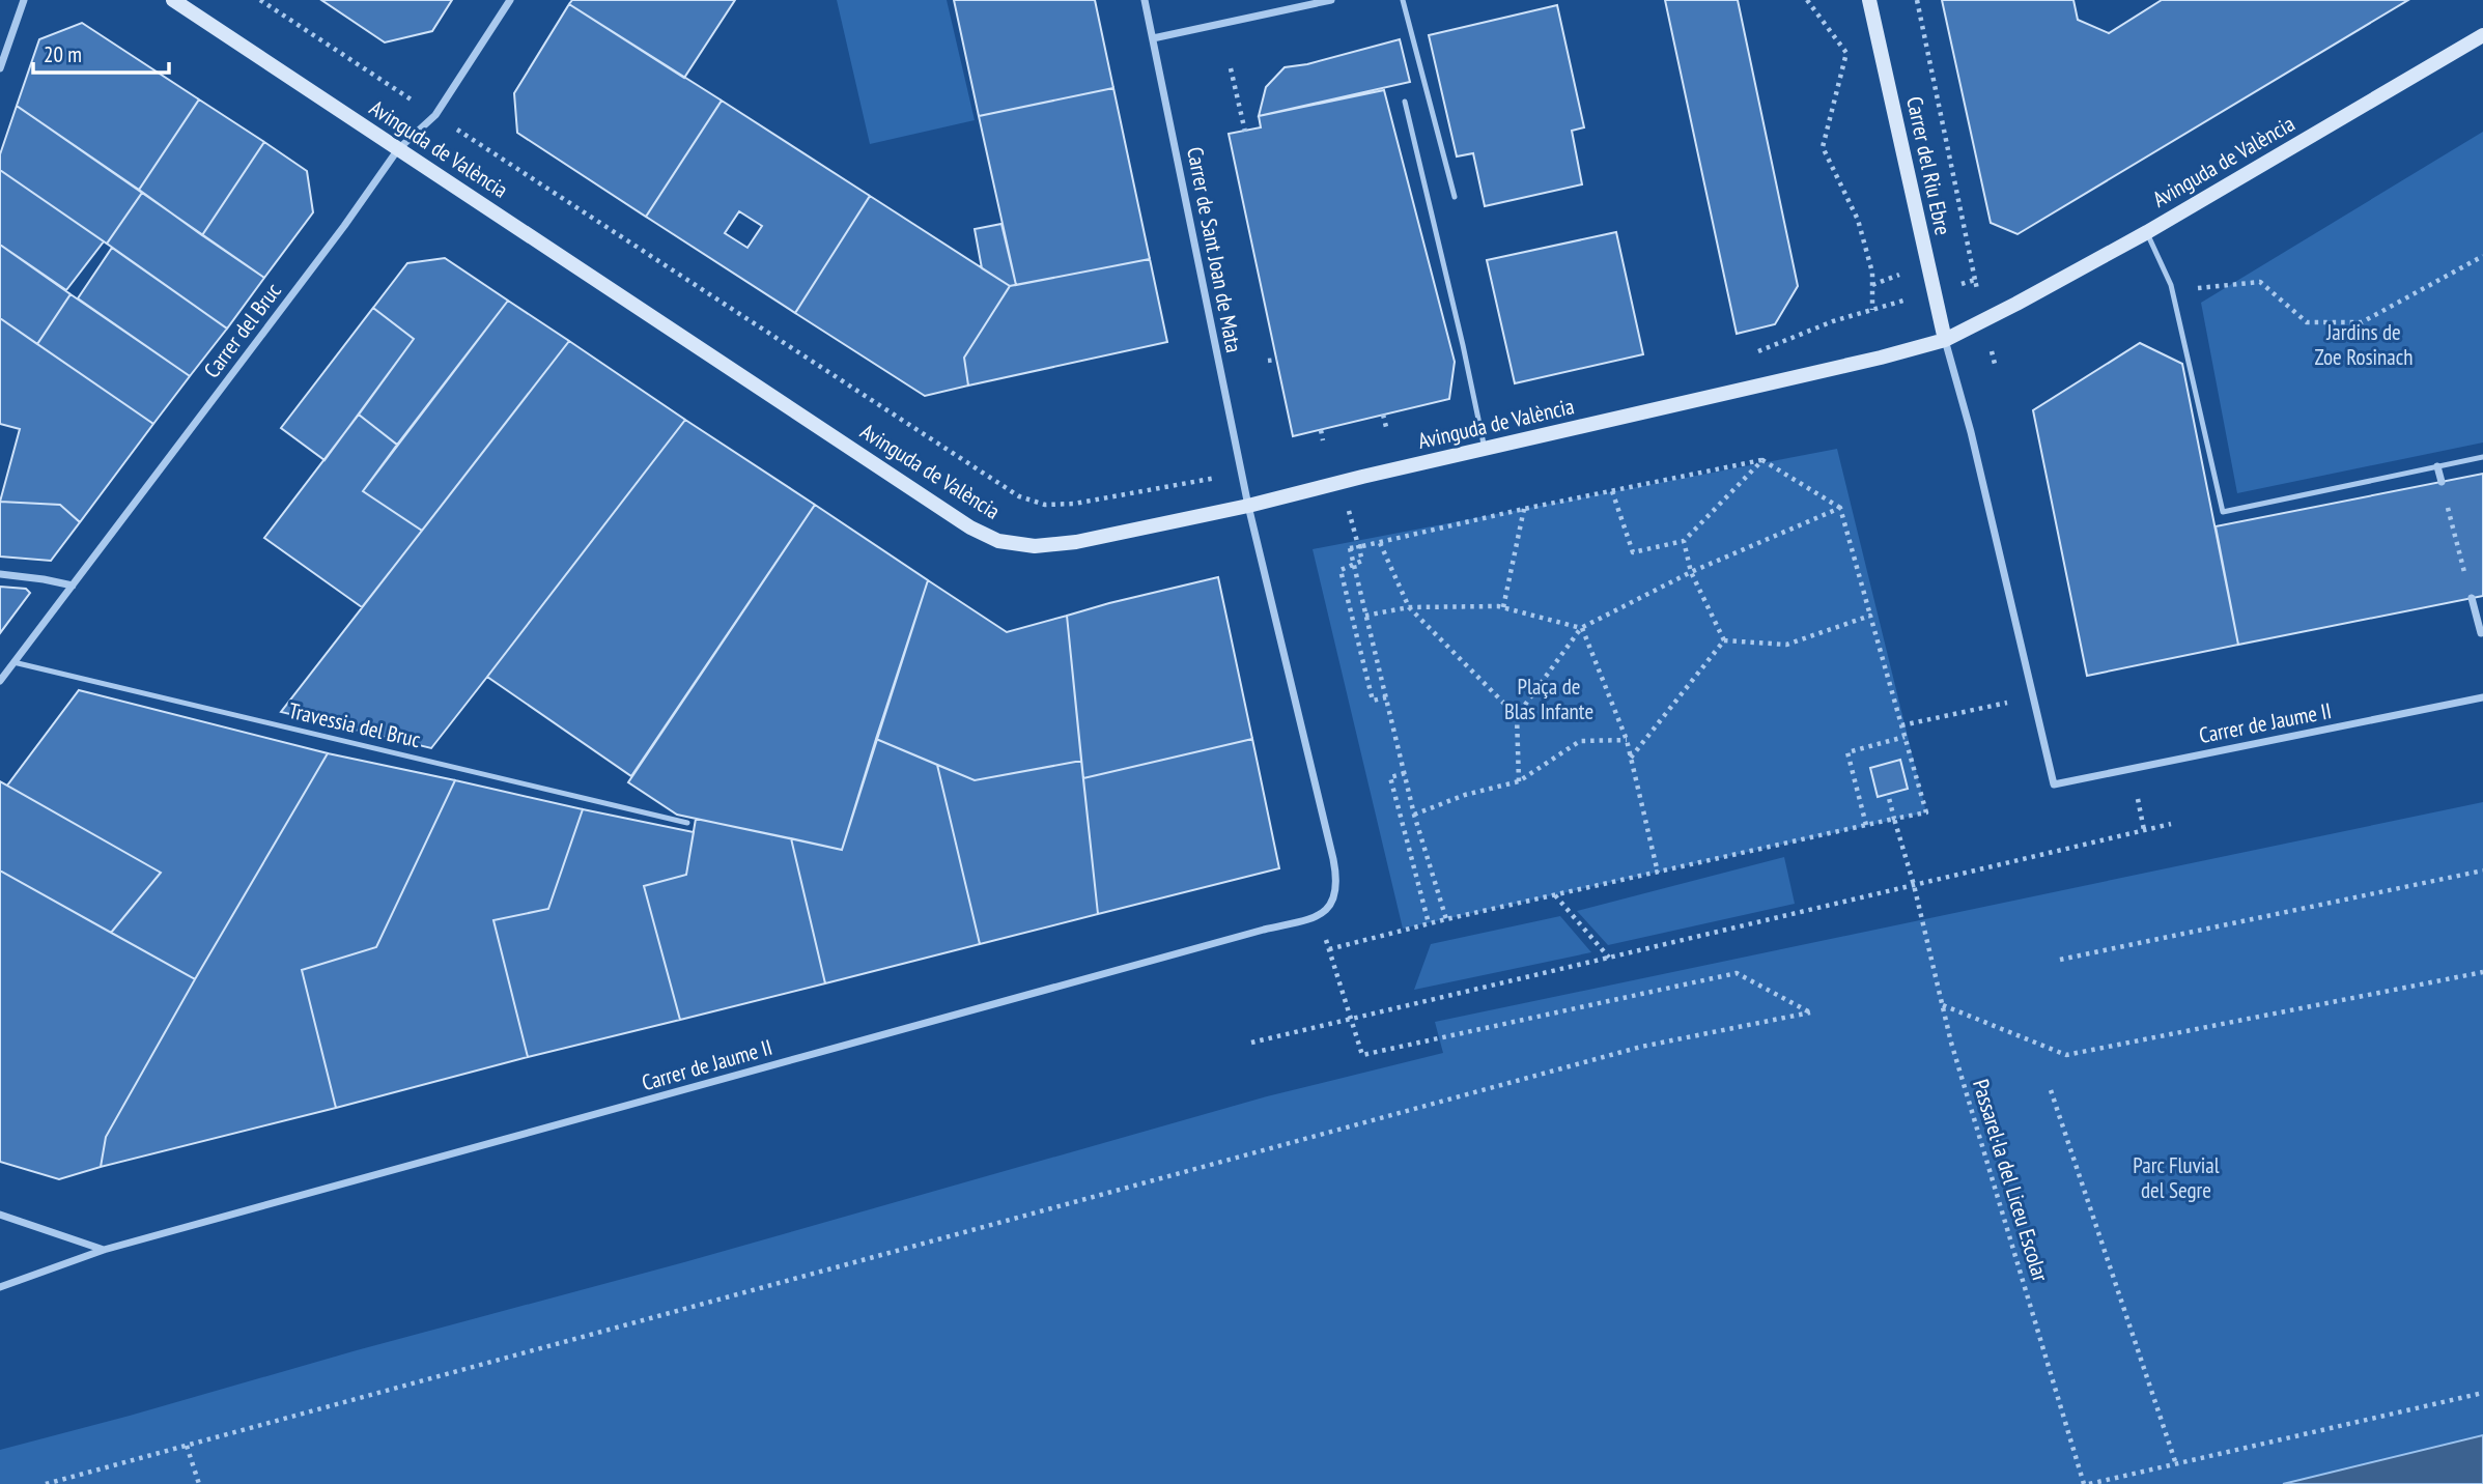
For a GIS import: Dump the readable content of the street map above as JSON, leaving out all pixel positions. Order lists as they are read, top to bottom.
{
  "streets": {
    "street": [
      "Avinguda de València",
      "Carrer del Riu Ebre",
      "Carrer de Sant Joan de Mata",
      "Carrer del Bruc",
      "Carrer de Jaume II"
    ],
    "lane": ["Travessia del Bruc"],
    "path": ["Passarel·la del Liceu Escolar"]
  },
  "crossings": [
    ["Avinguda de València", "Carrer del Riu Ebre"],
    ["Avinguda de València", "Carrer de Sant Joan de Mata"],
    ["Avinguda de València", "Carrer del Bruc"],
    ["Avinguda de València", "Carrer de Jaume II"],
    ["Carrer del Riu Ebre", "Carrer de Jaume II"],
    ["Carrer del Bruc", "Travessia del Bruc"]
  ],
  "parks": ["Jardins de Zoe Rosinach", "Plaça de Blas Infante", "Parc Fluvial del Segre"],
  "scale_bar": "20 m"
}
